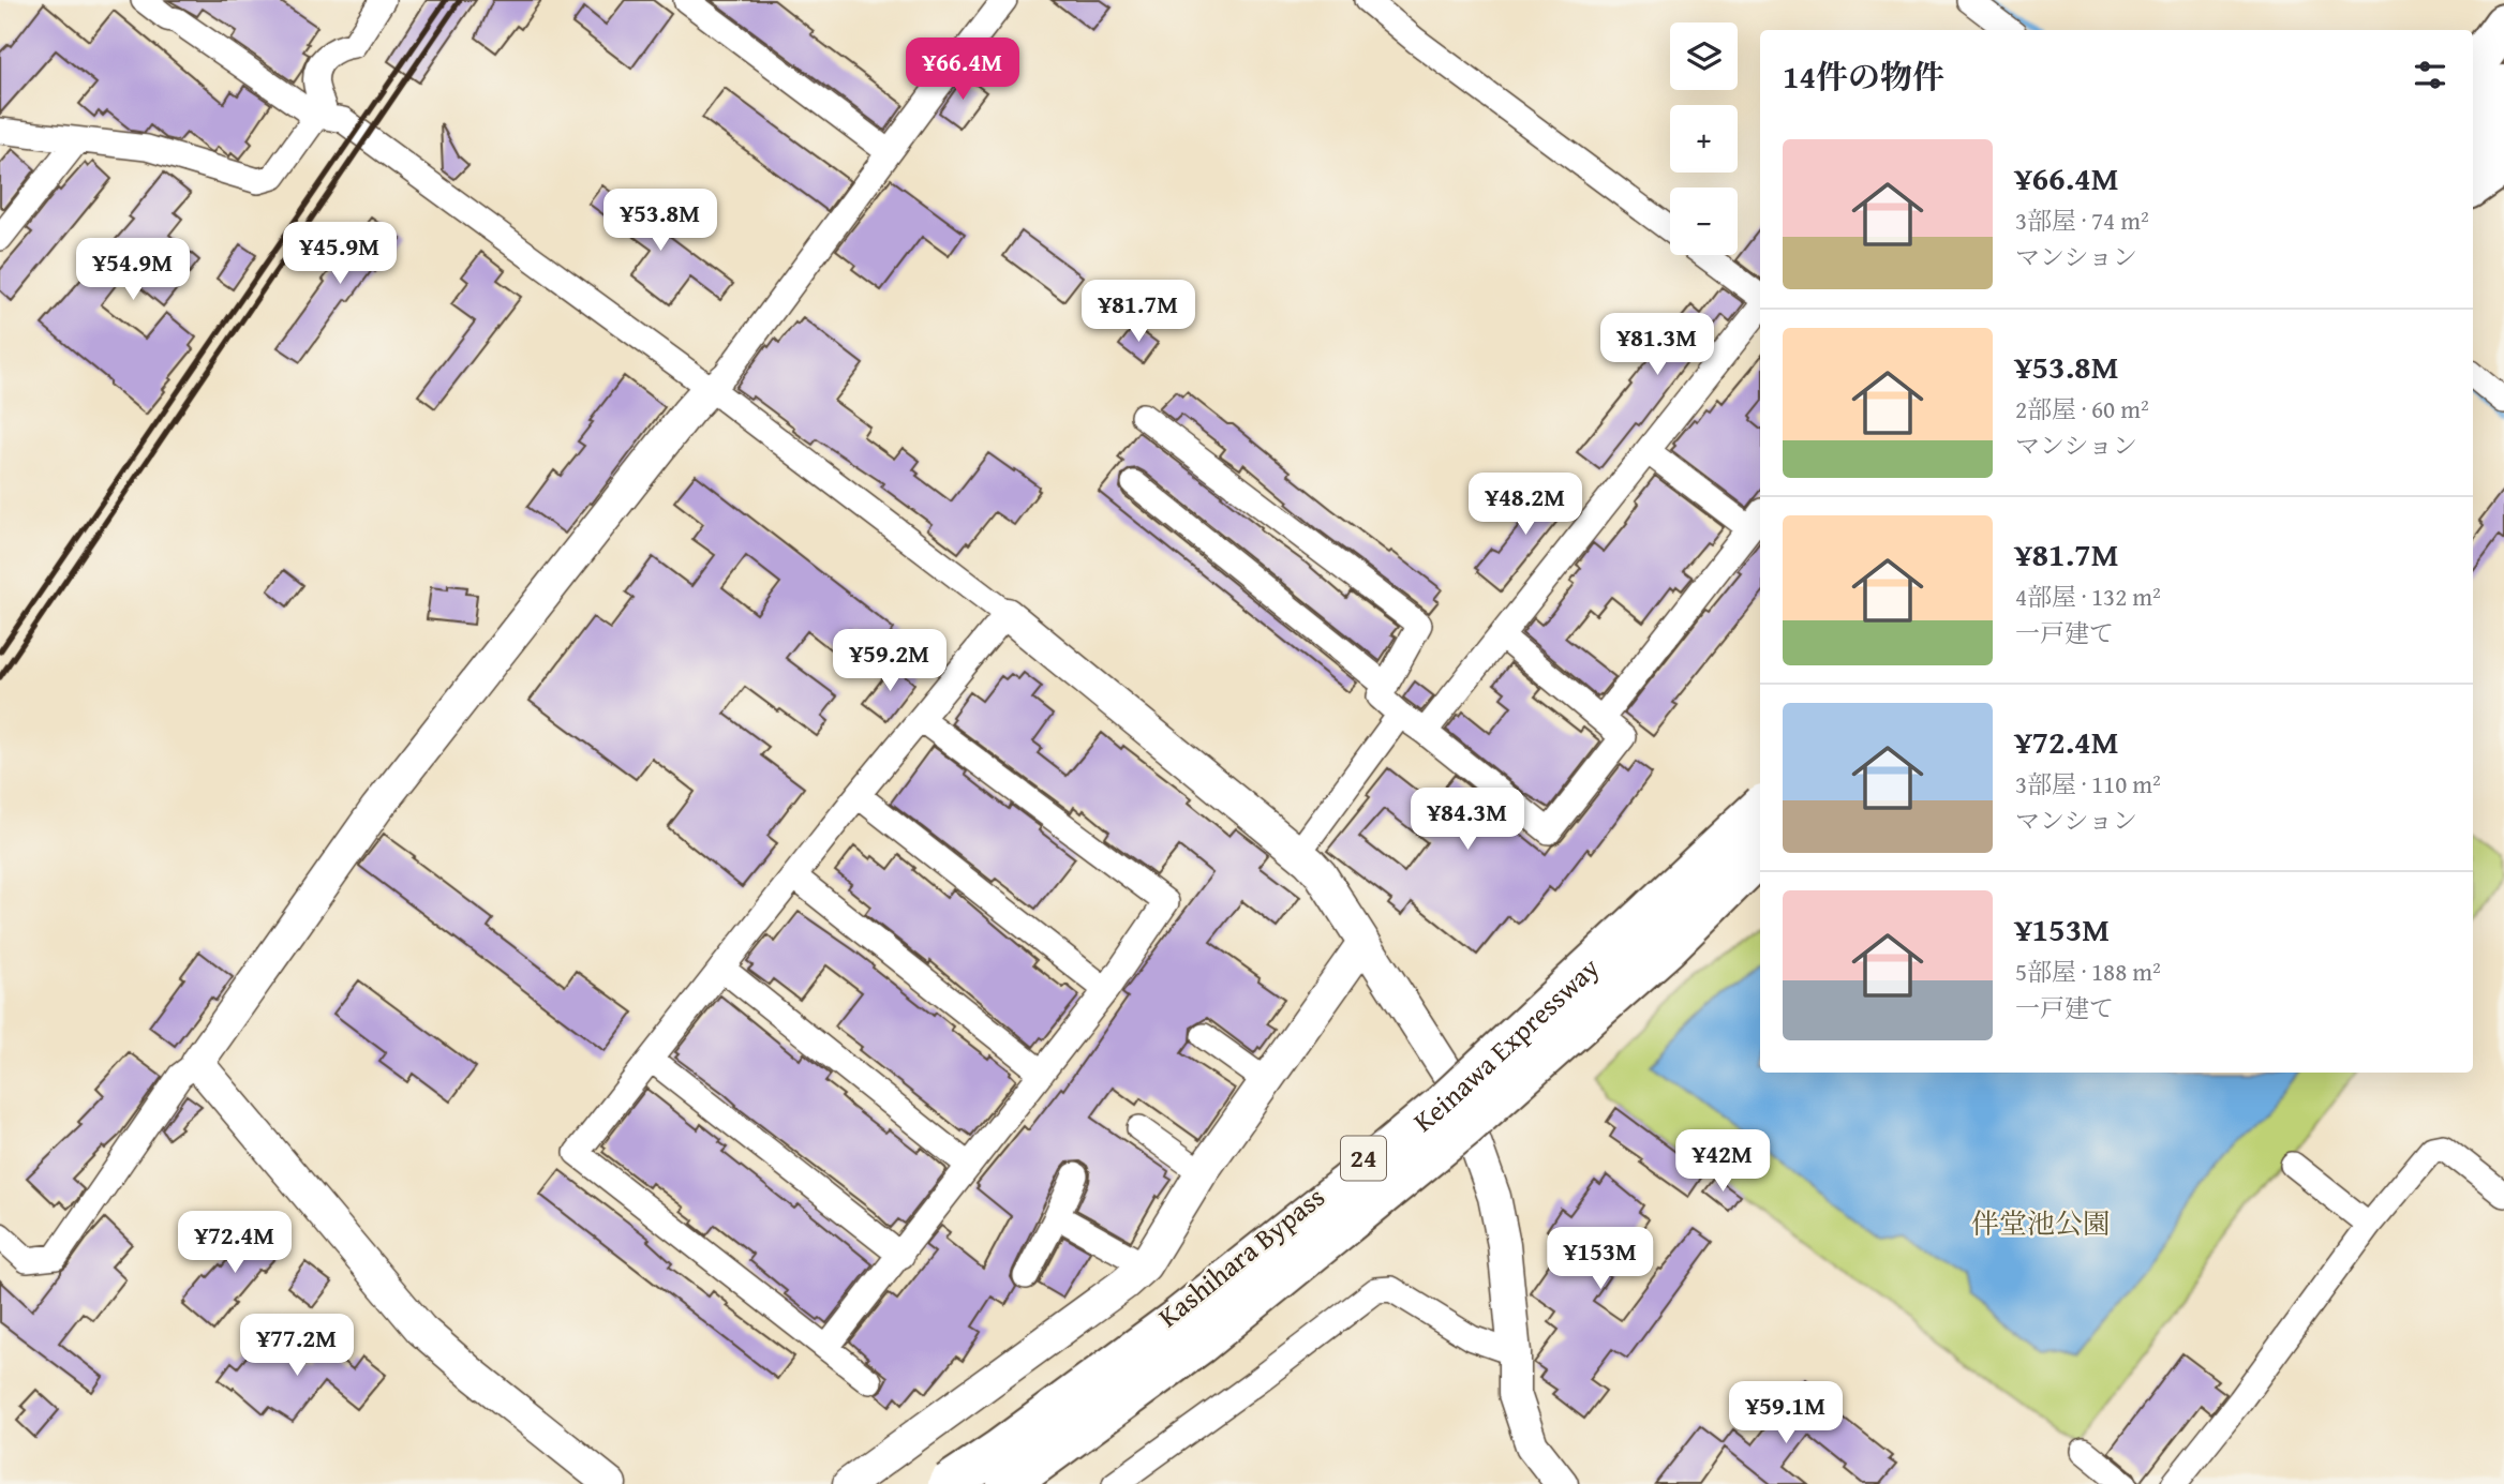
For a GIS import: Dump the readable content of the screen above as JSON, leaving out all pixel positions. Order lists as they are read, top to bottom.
{
  "streets": {
    "highway": ["Keinawa Expressway", "24", "Kashihara Bypass"]
  },
  "parks": ["伴堂池公園"],
  "page": {
    "map_buttons": ["+", "−"],
    "heading": "14件の物件",
    "price": [
      "¥66.4M",
      "¥53.8M",
      "¥45.9M",
      "¥54.9M",
      "¥81.7M",
      "¥81.3M",
      "¥48.2M",
      "¥59.2M",
      "¥84.3M",
      "¥42M",
      "¥72.4M",
      "¥153M",
      "¥77.2M",
      "¥59.1M"
    ],
    "list": [
      {
        "name": "¥66.4M",
        "note": "3部屋 · 74 m² · マンション"
      },
      {
        "name": "¥53.8M",
        "note": "2部屋 · 60 m² · マンション"
      },
      {
        "name": "¥81.7M",
        "note": "4部屋 · 132 m² · 一戸建て"
      },
      {
        "name": "¥72.4M",
        "note": "3部屋 · 110 m² · マンション"
      },
      {
        "name": "¥153M",
        "note": "5部屋 · 188 m² · 一戸建て"
      }
    ]
  }
}
